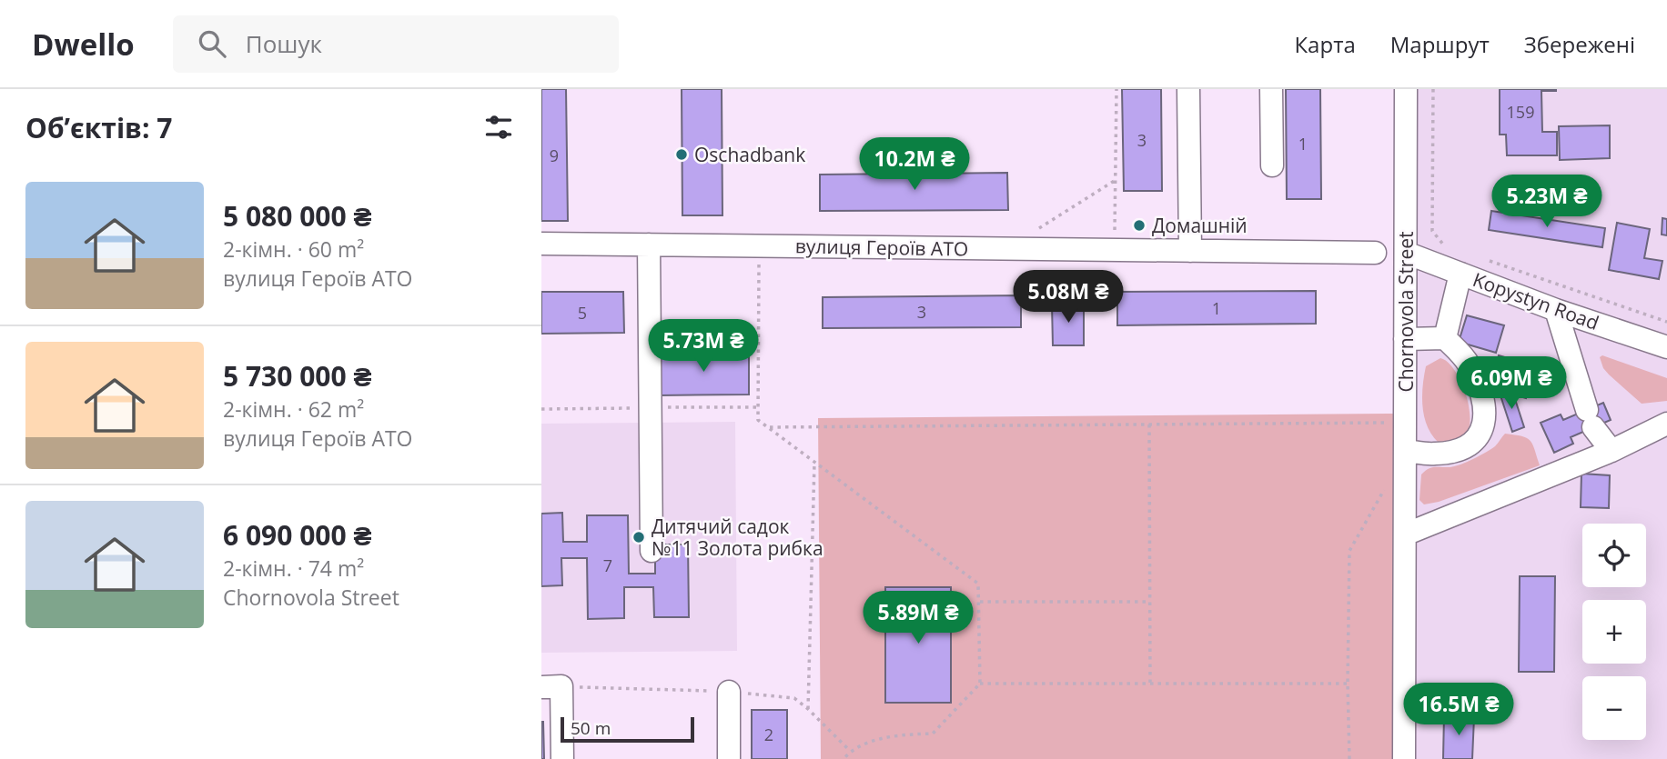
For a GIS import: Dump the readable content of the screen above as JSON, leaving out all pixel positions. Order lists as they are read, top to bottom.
{
  "streets": {
    "street": ["вулиця Героїв АТО", "Kopystyn Road", "Chornovola Street"]
  },
  "crossings": [
    ["Kopystyn Road", "Chornovola Street"]
  ],
  "places": ["Oschadbank", "Домашній", "Дитячий садок №11 Золота рибка"],
  "house_numbers": [
    "159",
    "3",
    "1",
    "9",
    "1",
    "3",
    "5",
    "7",
    "2"
  ],
  "scale_bar": "50 m",
  "page": {
    "header": "Dwello",
    "search": "Пошук",
    "nav": ["Карта", "Маршрут", "Збережені"],
    "heading": "Об’єктів: 7",
    "price": [
      "10.2M ₴",
      "5.23M ₴",
      "5.08M ₴",
      "5.73M ₴",
      "6.09M ₴",
      "5.89M ₴",
      "16.5M ₴"
    ],
    "list": [
      {
        "name": "5 080 000 ₴",
        "note": "2-кімн. · 60 m² · вулиця Героїв АТО"
      },
      {
        "name": "5 730 000 ₴",
        "note": "2-кімн. · 62 m² · вулиця Героїв АТО"
      },
      {
        "name": "6 090 000 ₴",
        "note": "2-кімн. · 74 m² · Chornovola Street"
      }
    ],
    "map_buttons": ["+", "−"],
    "scale": "50 m"
  }
}
